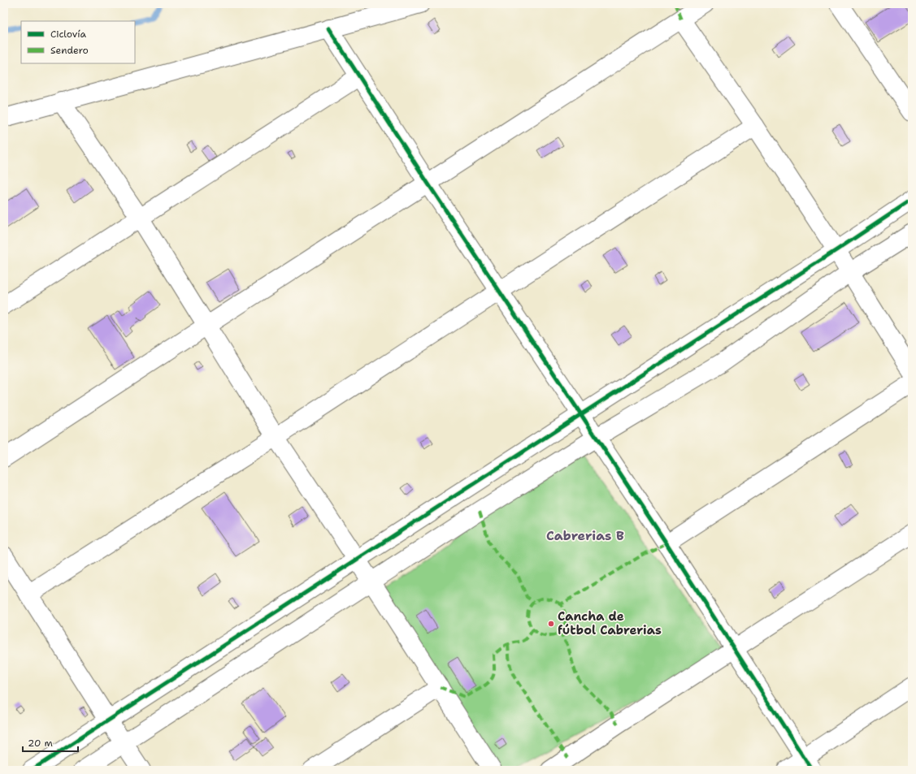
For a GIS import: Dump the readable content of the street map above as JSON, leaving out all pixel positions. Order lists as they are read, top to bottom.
{
  "districts": ["Cabrerias B"],
  "places": ["Cancha de fútbol Cabrerias"],
  "legend": ["Ciclovía", "Sendero"],
  "scale_bar": "20 m"
}
